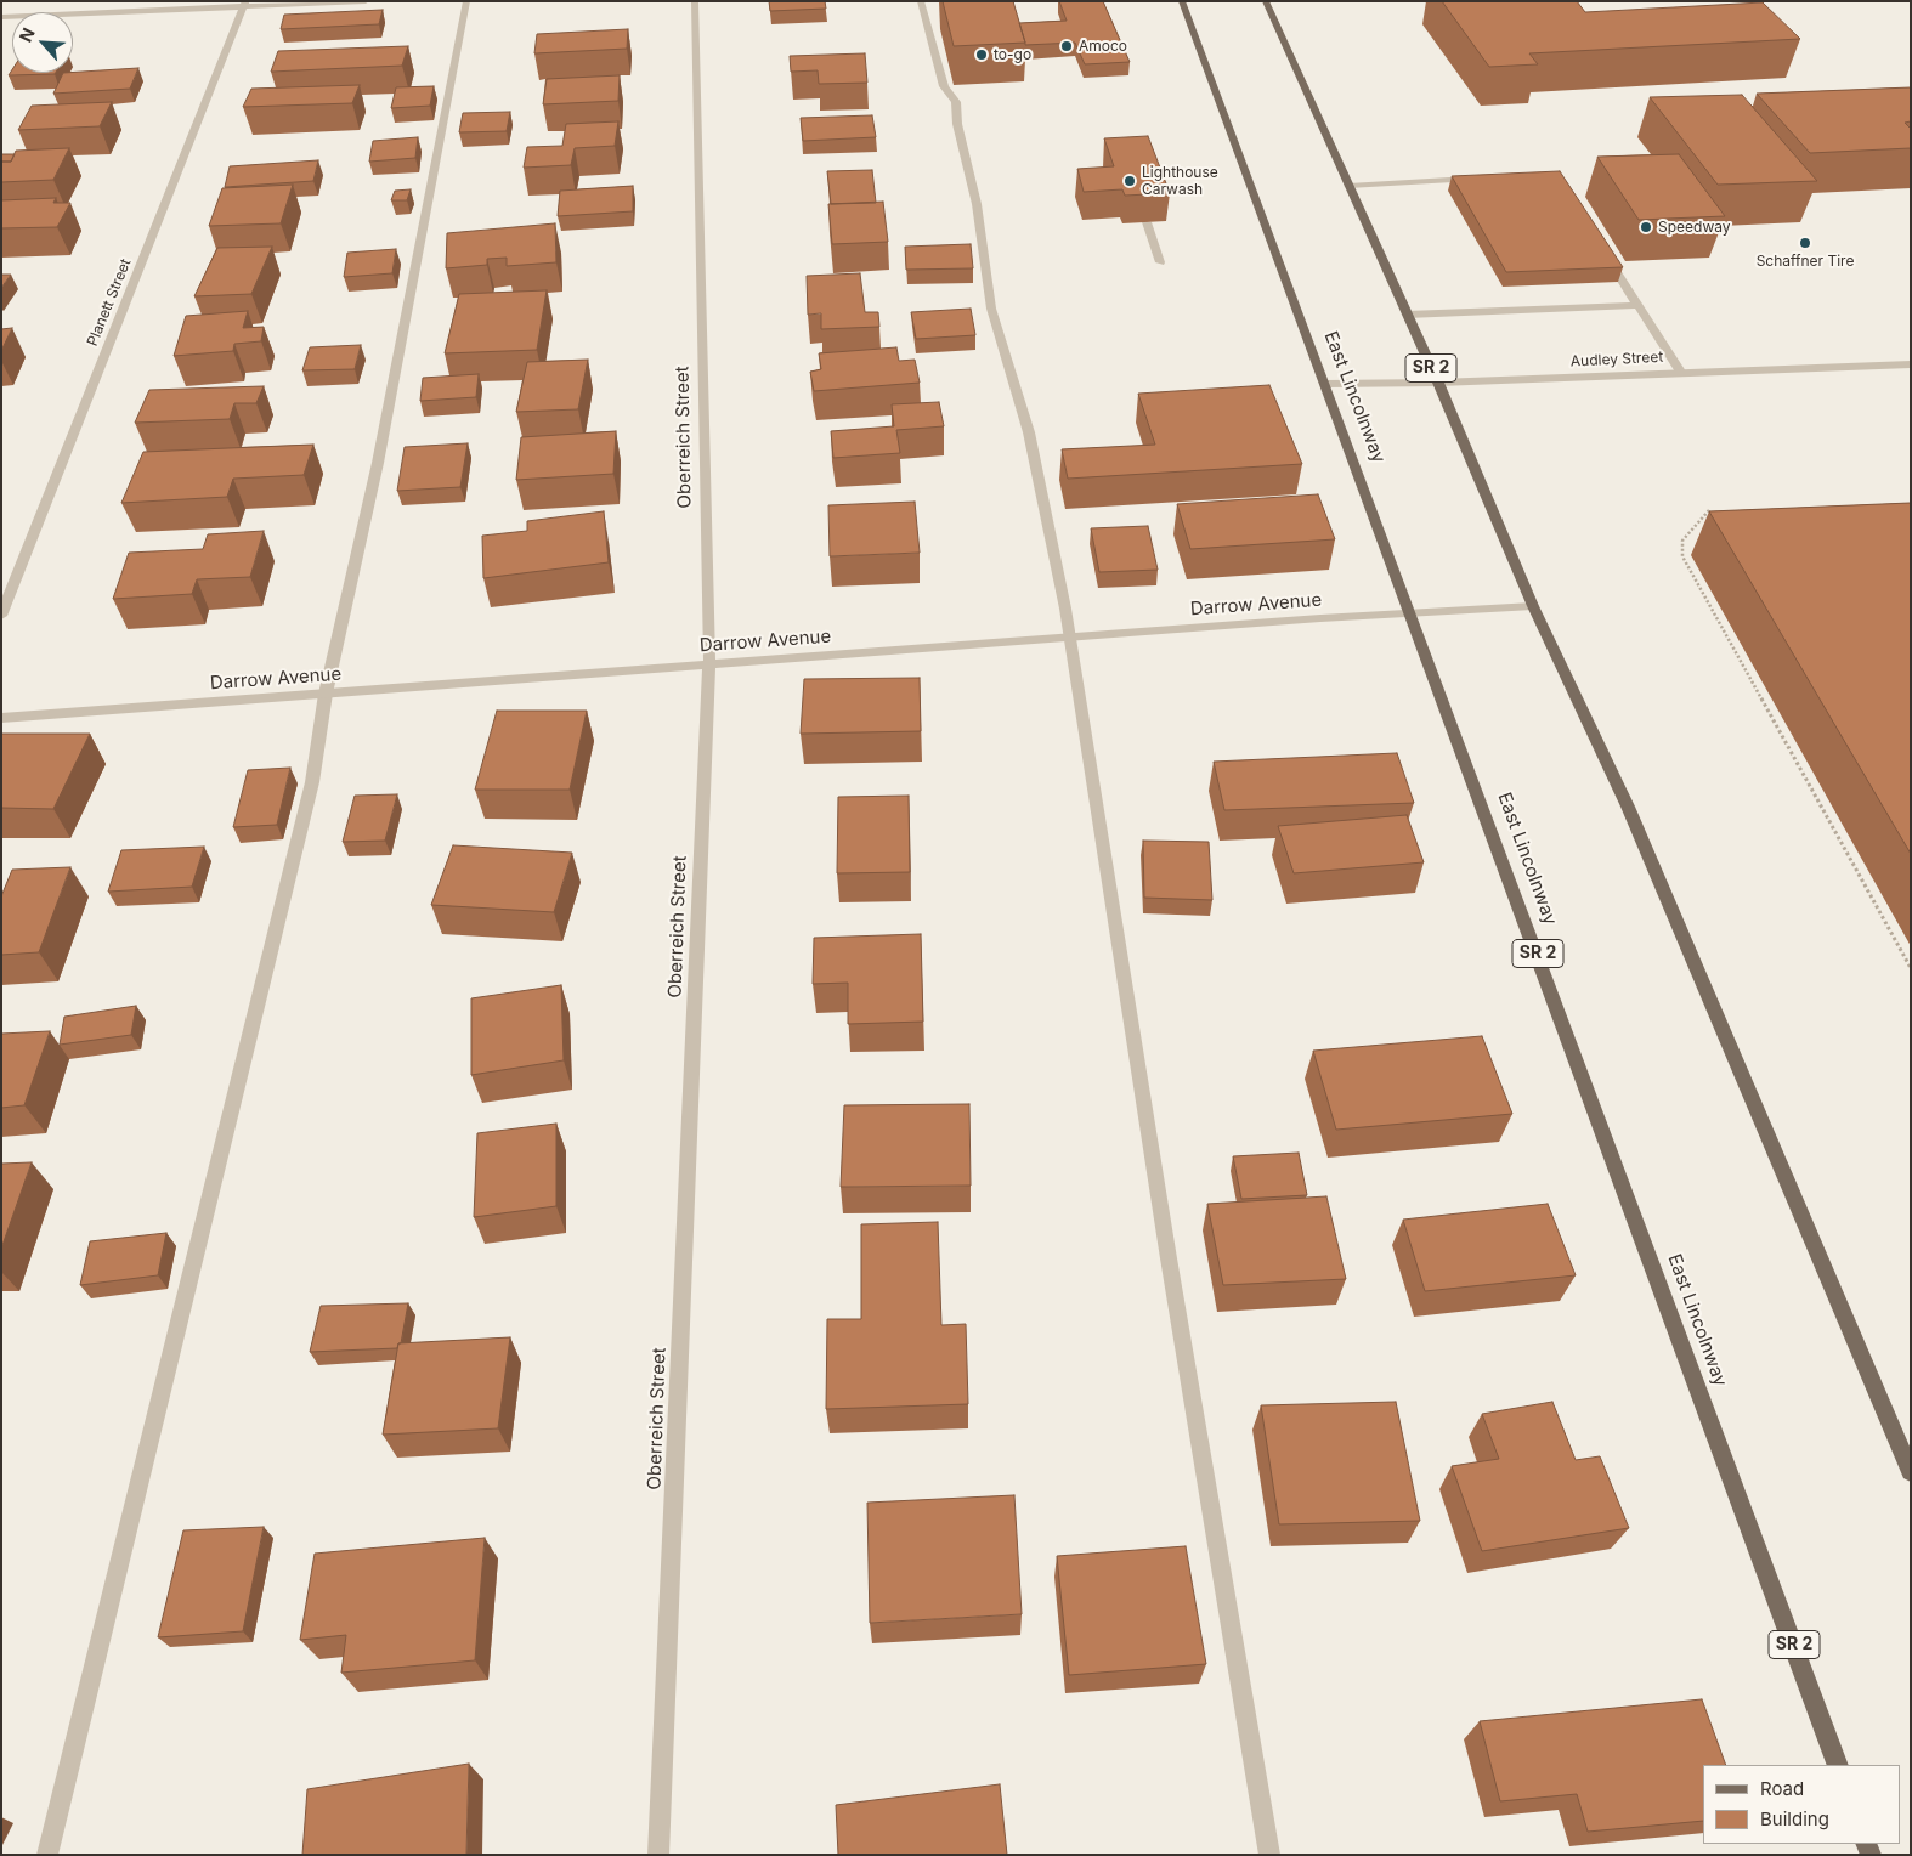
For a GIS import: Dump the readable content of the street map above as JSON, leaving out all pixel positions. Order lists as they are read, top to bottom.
{
  "streets": {
    "main road": ["SR 2", "East Lincolnway"],
    "street": [
      "Planett Street",
      "Audley Street",
      "Oberreich Street",
      "Darrow Avenue"
    ]
  },
  "crossings": [
    ["Audley Street", "SR 2"],
    ["Audley Street", "East Lincolnway"],
    ["SR 2", "Darrow Avenue"],
    ["East Lincolnway", "Darrow Avenue"],
    ["Oberreich Street", "Darrow Avenue"]
  ],
  "places": [
    "Amoco",
    "to-go",
    "Lighthouse Carwash",
    "Speedway",
    "Schaffner Tire"
  ],
  "legend": ["Road", "Building"],
  "north": "top left"
}
